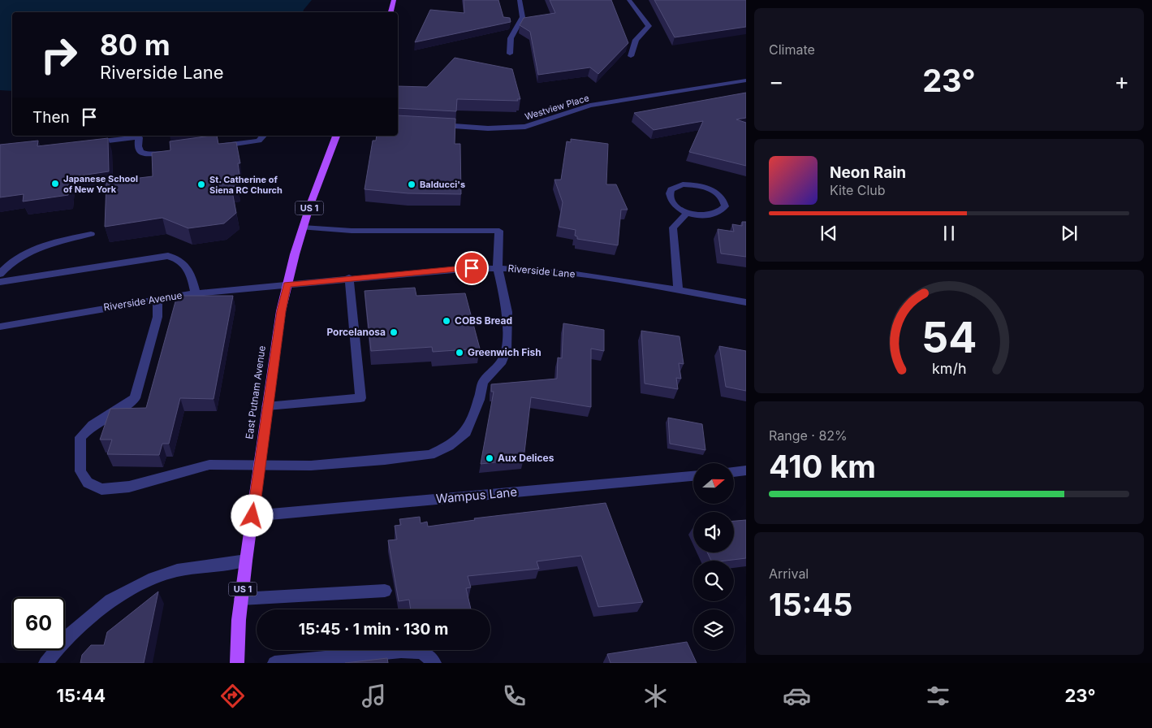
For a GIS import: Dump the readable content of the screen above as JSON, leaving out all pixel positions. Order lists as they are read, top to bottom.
{
  "streets": {
    "main road": ["US 1", "East Putnam Avenue"],
    "street": [
      "Westview Place",
      "Riverside Lane",
      "Riverside Avenue",
      "Wampus Lane"
    ]
  },
  "crossings": [
    ["Riverside Lane", "Riverside Avenue"],
    ["Riverside Lane", "East Putnam Avenue"],
    ["Riverside Avenue", "East Putnam Avenue"],
    ["East Putnam Avenue", "Wampus Lane"]
  ],
  "places": [
    "Japanese School of New York",
    "St. Catherine of Siena RC Church",
    "Balducci's",
    "COBS Bread",
    "Porcelanosa",
    "Greenwich Fish",
    "Aux Delices"
  ],
  "north": "right",
  "page": {
    "tile": [
      "Climate",
      ["Range · 82%", "410 km"],
      ["Arrival", "15:45"]
    ],
    "turn": ["80 m", "Riverside Lane"],
    "heat": ["−", "23°", "+"],
    "then": "Then",
    "song": ["Neon Rain", "Kite Club"],
    "limit": "60",
    "trip": "15:45 · 1 min · 130 m",
    "tabs": ["15:44", "23°"],
    "gauge": ["54", "km/h"]
  }
}
